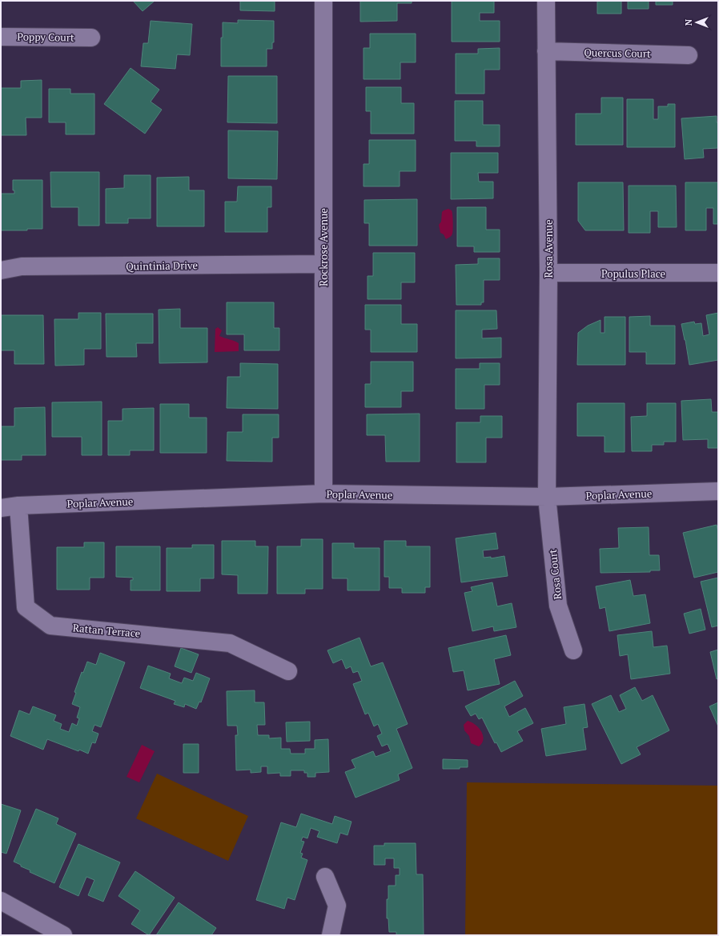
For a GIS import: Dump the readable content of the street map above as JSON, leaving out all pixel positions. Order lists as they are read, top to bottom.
{
  "streets": {
    "street": [
      "Poppy Court",
      "Quercus Court",
      "Rockrose Avenue",
      "Rosa Avenue",
      "Quintinia Drive",
      "Populus Place",
      "Poplar Avenue",
      "Rosa Court",
      "Rattan Terrace"
    ]
  },
  "crossings": [
    ["Quercus Court", "Rosa Avenue"],
    ["Rockrose Avenue", "Quintinia Drive"],
    ["Rockrose Avenue", "Poplar Avenue"],
    ["Rosa Avenue", "Populus Place"],
    ["Rosa Avenue", "Poplar Avenue"],
    ["Rosa Avenue", "Rosa Court"],
    ["Poplar Avenue", "Rosa Court"],
    ["Poplar Avenue", "Rattan Terrace"]
  ],
  "north": "left"
}
